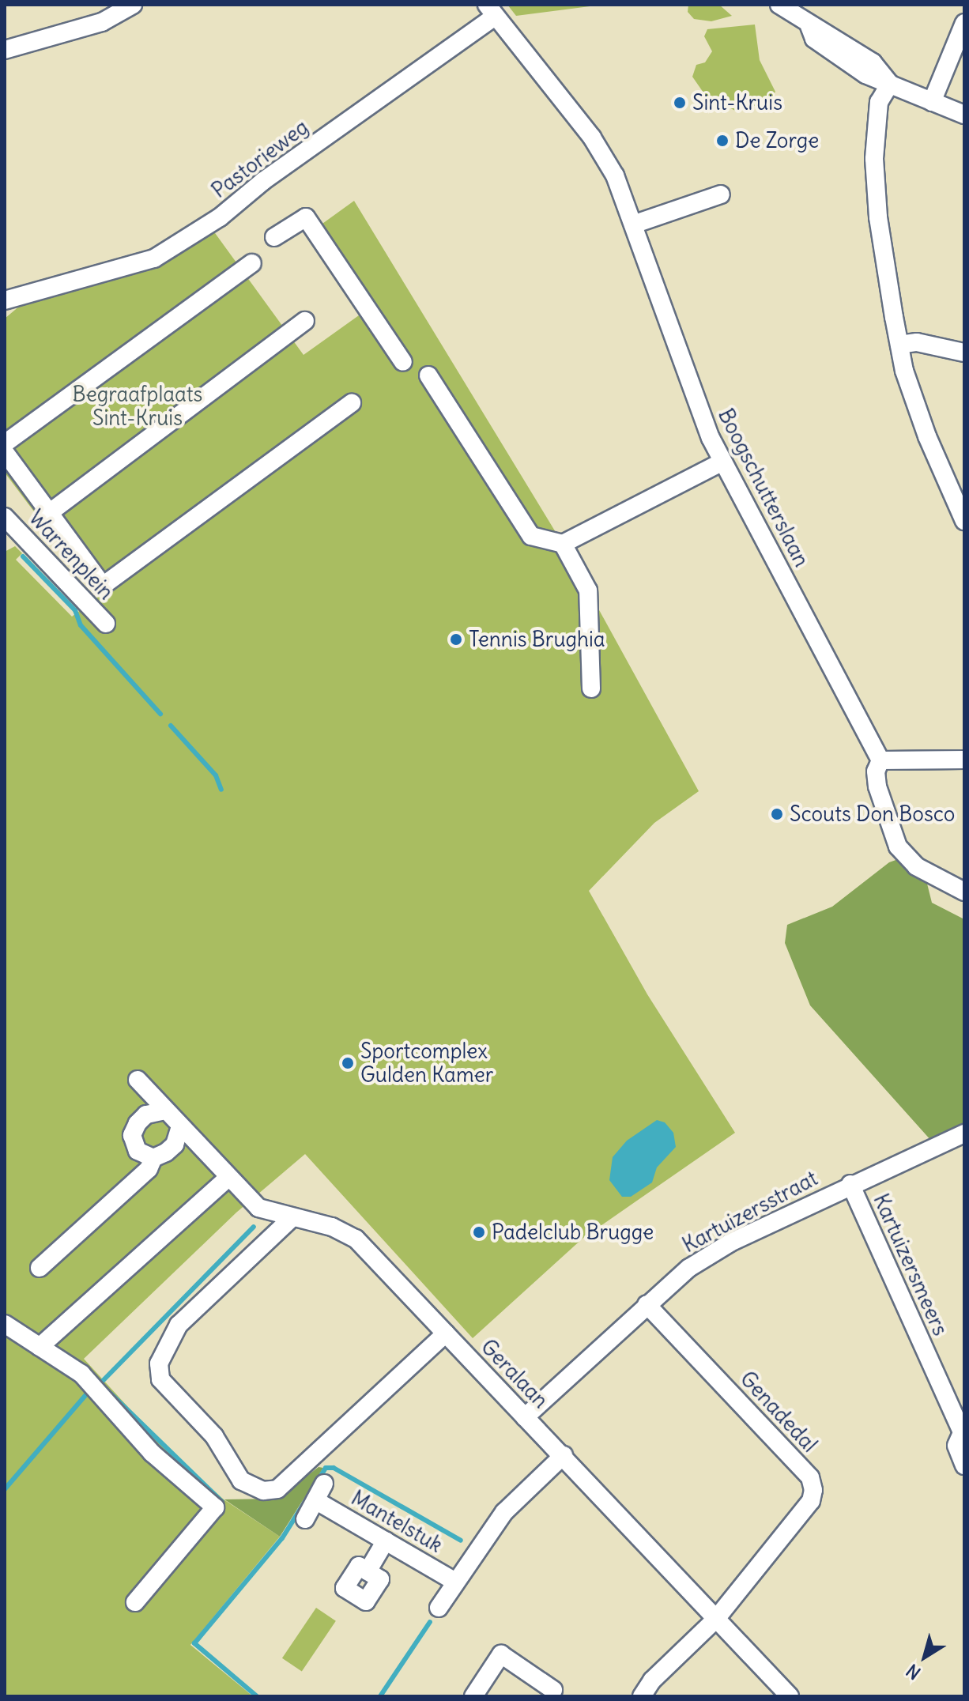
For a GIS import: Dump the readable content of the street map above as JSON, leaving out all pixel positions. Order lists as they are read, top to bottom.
{
  "streets": {
    "street": [
      "Pastorieweg",
      "Boogschutterslaan",
      "Warrenplein",
      "Kartuizersstraat",
      "Kartuizersmeers",
      "Geralaan",
      "Genadedal",
      "Mantelstuk"
    ]
  },
  "crossings": [
    ["Pastorieweg", "Boogschutterslaan"],
    ["Kartuizersstraat", "Kartuizersmeers"],
    ["Kartuizersstraat", "Geralaan"],
    ["Kartuizersstraat", "Genadedal"],
    ["Geralaan", "Genadedal"]
  ],
  "parks": ["Begraafplaats Sint-Kruis"],
  "places": [
    "Sint-Kruis",
    "De Zorge",
    "Tennis Brughia",
    "Scouts Don Bosco",
    "Sportcomplex Gulden Kamer",
    "Padelclub Brugge"
  ],
  "north": "bottom left"
}
